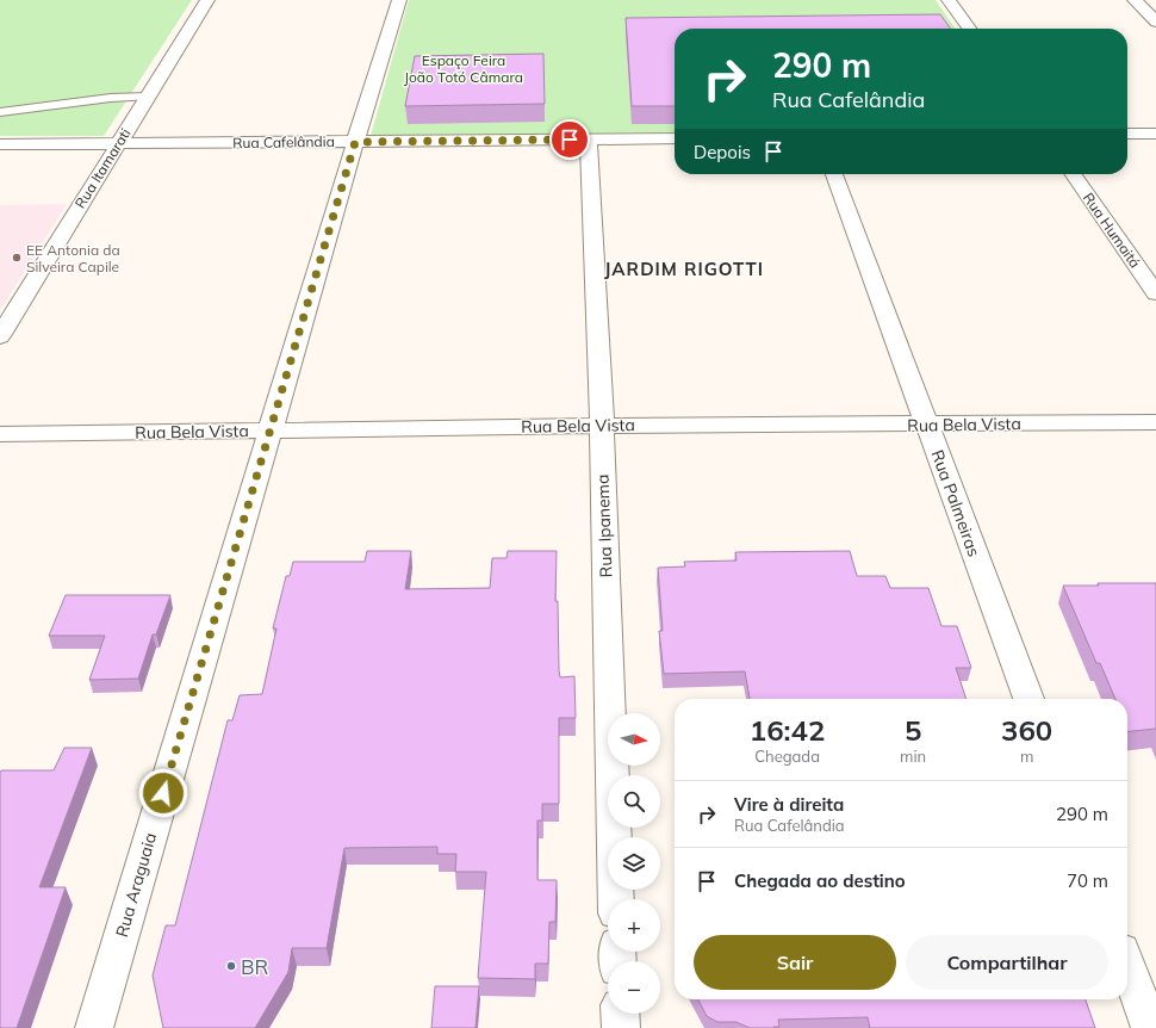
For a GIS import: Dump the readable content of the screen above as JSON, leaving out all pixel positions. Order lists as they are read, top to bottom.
{
  "streets": {
    "street": [
      "Rua Cafelândia",
      "Rua Itamarati",
      "Rua Humaitá",
      "Rua Bela Vista",
      "Rua Palmeiras",
      "Rua Ipanema",
      "Rua Araguaia"
    ]
  },
  "crossings": [
    ["Rua Cafelândia", "Rua Itamarati"],
    ["Rua Cafelândia", "Rua Ipanema"],
    ["Rua Cafelândia", "Rua Araguaia"],
    ["Rua Bela Vista", "Rua Palmeiras"],
    ["Rua Bela Vista", "Rua Ipanema"],
    ["Rua Bela Vista", "Rua Araguaia"]
  ],
  "districts": ["JARDIM RIGOTTI"],
  "parks": ["Espaço Feira João Totó Câmara"],
  "places": ["EE Antonia da Silveira Capile", "BR"],
  "north": "right",
  "page": {
    "turn": ["290 m", "Rua Cafelândia"],
    "then": "Depois",
    "eta": [
      "16:42",
      "Chegada",
      "5",
      "min",
      "360",
      "m"
    ],
    "map_buttons": ["+", "−"],
    "list": [
      {
        "name": "Vire à direita",
        "note": "Rua Cafelândia",
        "value": "290 m"
      },
      {
        "name": "Chegada ao destino",
        "value": "70 m"
      }
    ],
    "buttons": ["Sair", "Compartilhar"]
  }
}
